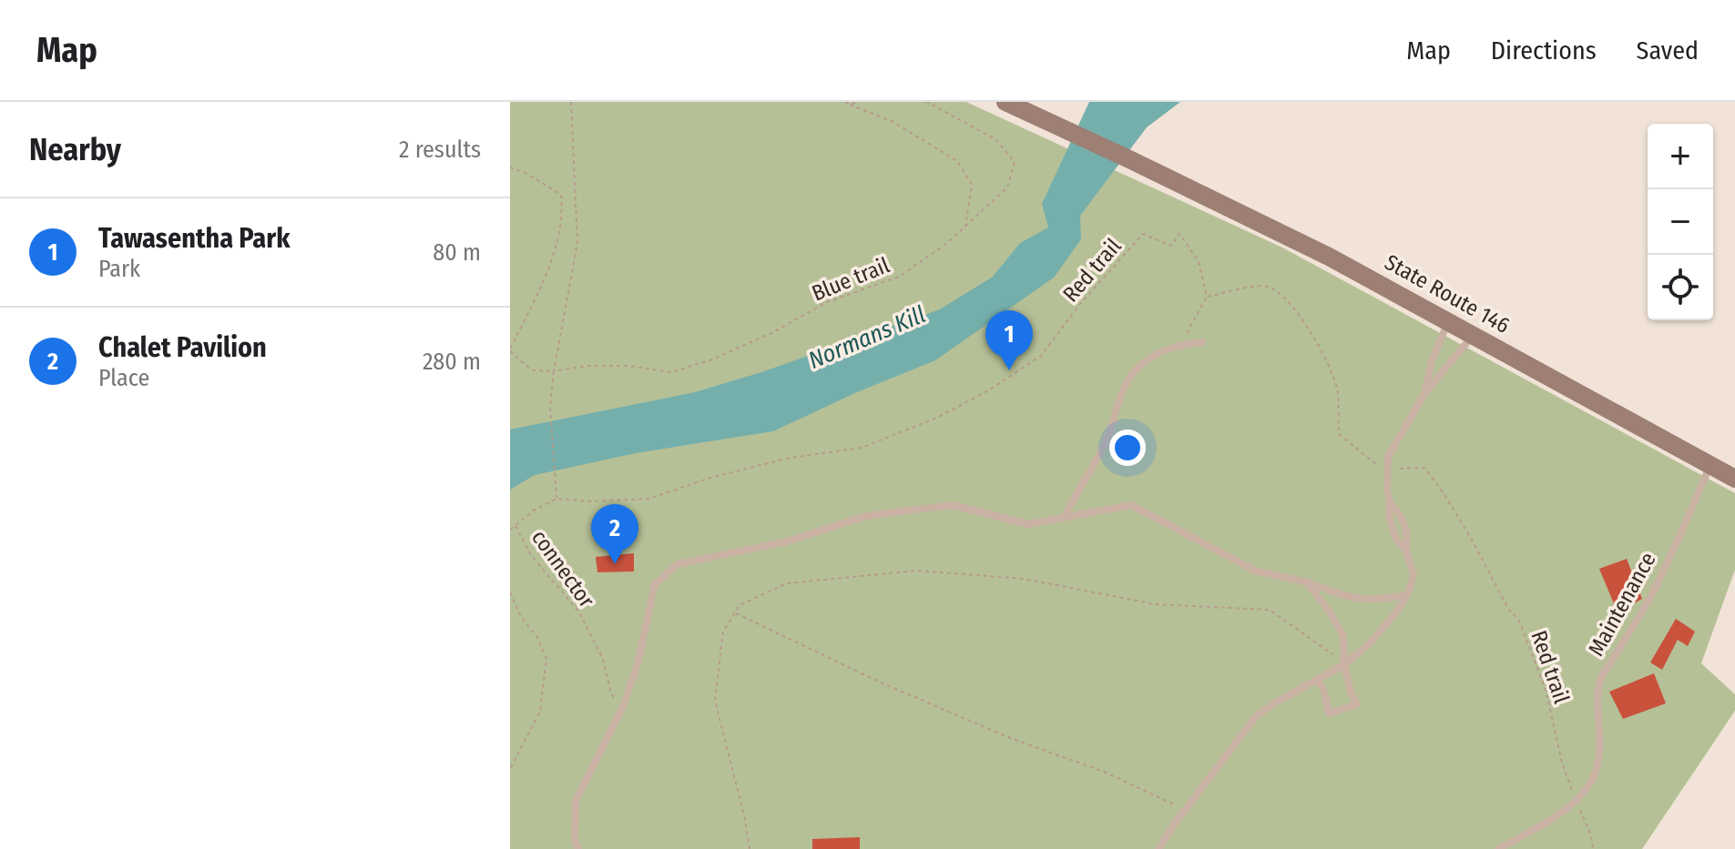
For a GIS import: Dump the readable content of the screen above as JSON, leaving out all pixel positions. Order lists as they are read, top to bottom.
{
  "streets": {
    "main road": ["State Route 146"],
    "lane": ["Maintenance"],
    "path": ["Red trail", "Blue trail", "connector"]
  },
  "crossings": [
    ["Red trail", "Maintenance"],
    ["State Route 146", "Maintenance"]
  ],
  "water": ["Normans Kill"],
  "page": {
    "header": "Map",
    "nav": ["Map", "Directions", "Saved"],
    "heading": ["Nearby", "2 results"],
    "map_buttons": ["+", "−"],
    "list": [
      {
        "mark": "1",
        "name": "Tawasentha Park",
        "note": "Park",
        "value": "80 m"
      },
      {
        "mark": "2",
        "name": "Chalet Pavilion",
        "note": "Place",
        "value": "280 m"
      }
    ],
    "pins": ["1", "2"]
  }
}
